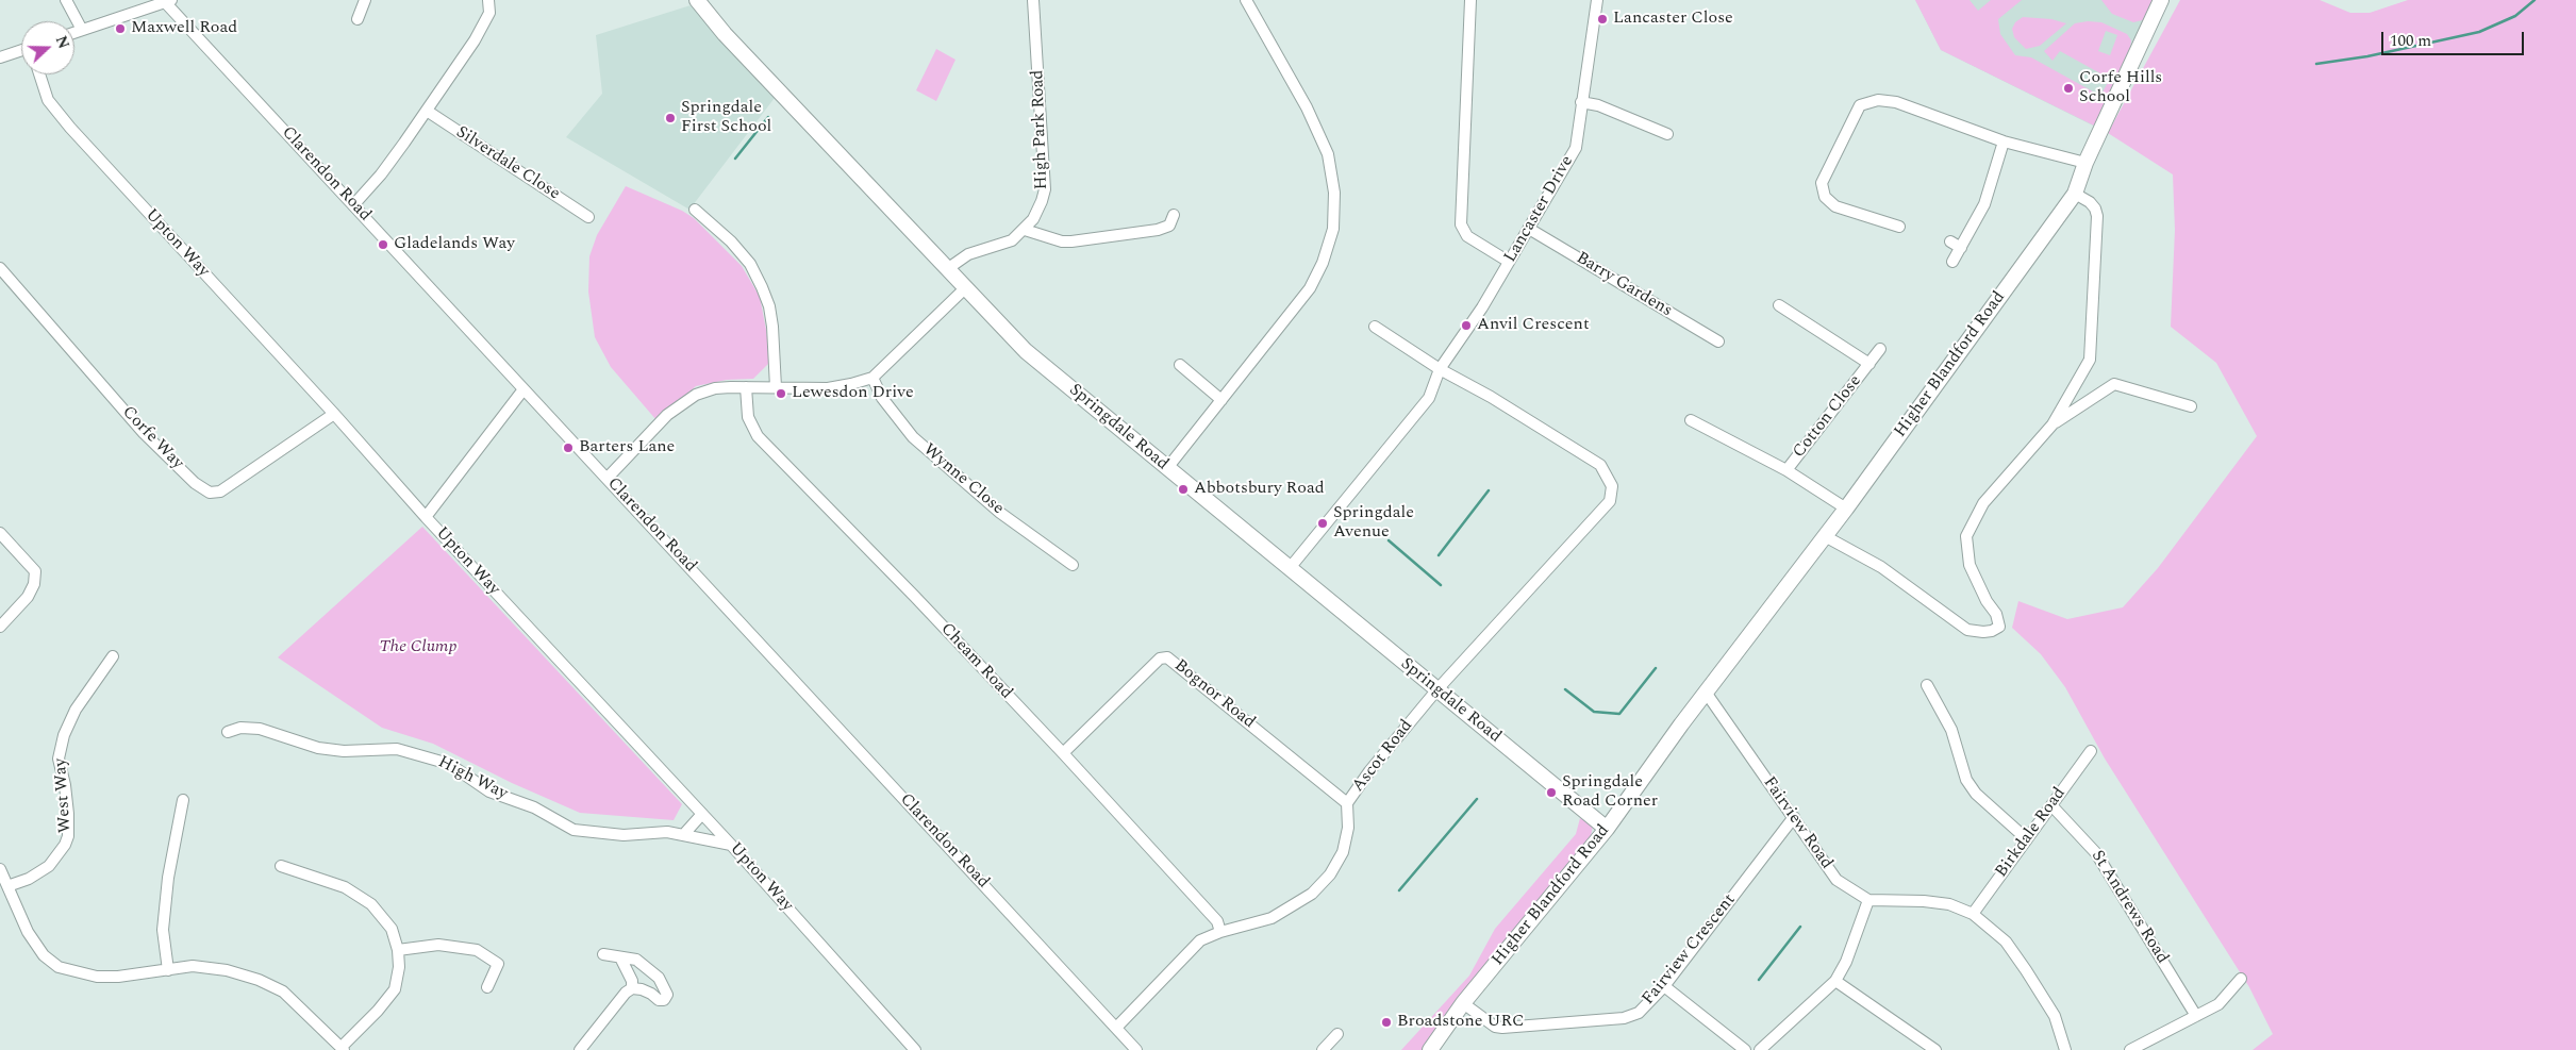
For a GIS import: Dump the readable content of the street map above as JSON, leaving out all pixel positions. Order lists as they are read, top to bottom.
{
  "streets": {
    "main road": ["Higher Blandford Road", "Springdale Road"],
    "street": [
      "High Park Road",
      "Silverdale Close",
      "Clarendon Road",
      "Lancaster Drive",
      "Upton Way",
      "Barry Gardens",
      "Cotton Close",
      "Corfe Way",
      "Wynne Close",
      "Cheam Road",
      "Bognor Road",
      "Ascot Road",
      "High Way",
      "West Way",
      "Fairview Road",
      "Birkdale Road",
      "St Andrews Road",
      "Fairview Crescent"
    ]
  },
  "crossings": [
    ["High Park Road", "Springdale Road"],
    ["Clarendon Road", "Ascot Road"],
    ["Lancaster Drive", "Barry Gardens"],
    ["Upton Way", "Corfe Way"],
    ["Upton Way", "High Way"],
    ["Higher Blandford Road", "Cotton Close"],
    ["Higher Blandford Road", "Springdale Road"],
    ["Higher Blandford Road", "Fairview Road"],
    ["Higher Blandford Road", "Fairview Crescent"],
    ["Springdale Road", "Ascot Road"],
    ["Cheam Road", "Bognor Road"],
    ["Cheam Road", "Ascot Road"],
    ["Bognor Road", "Ascot Road"],
    ["Fairview Road", "Fairview Crescent"],
    ["Birkdale Road", "St Andrews Road"]
  ],
  "parks": ["The Clump"],
  "places": [
    "Lancaster Close",
    "Maxwell Road",
    "Corfe Hills School",
    "Springdale First School",
    "Gladelands Way",
    "Anvil Crescent",
    "Lewesdon Drive",
    "Barters Lane",
    "Abbotsbury Road",
    "Springdale Avenue",
    "Springdale Road Corner",
    "Broadstone URC"
  ],
  "scale_bar": "100 m",
  "north": "right"
}
